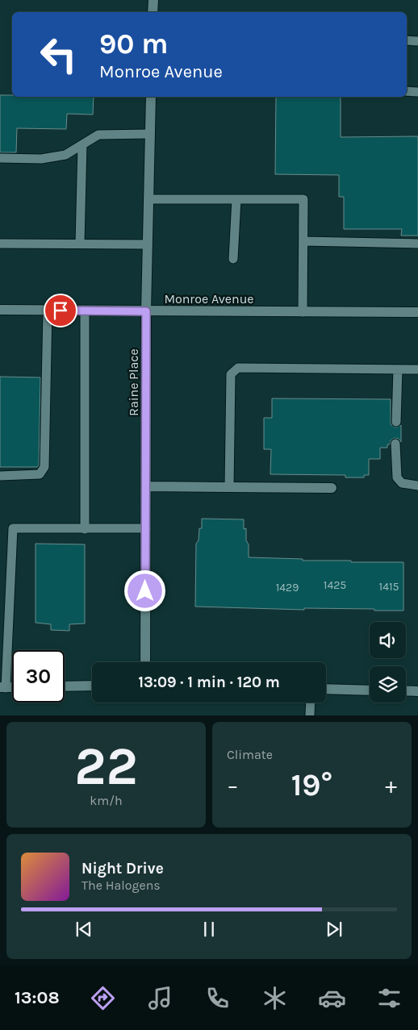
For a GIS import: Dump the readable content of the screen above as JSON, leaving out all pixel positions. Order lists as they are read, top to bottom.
{
  "streets": {
    "street": ["Monroe Avenue", "Raine Place"]
  },
  "crossings": [
    ["Monroe Avenue", "Raine Place"]
  ],
  "house_numbers": ["1425", "1415", "1429"],
  "page": {
    "turn": ["90 m", "Monroe Avenue"],
    "limit": "30",
    "trip": "13:09 · 1 min · 120 m",
    "tile": [
      ["22", "km/h"],
      "Climate"
    ],
    "heat": ["−", "19°", "+"],
    "song": ["Night Drive", "The Halogens"],
    "tabs": "13:08"
  }
}
